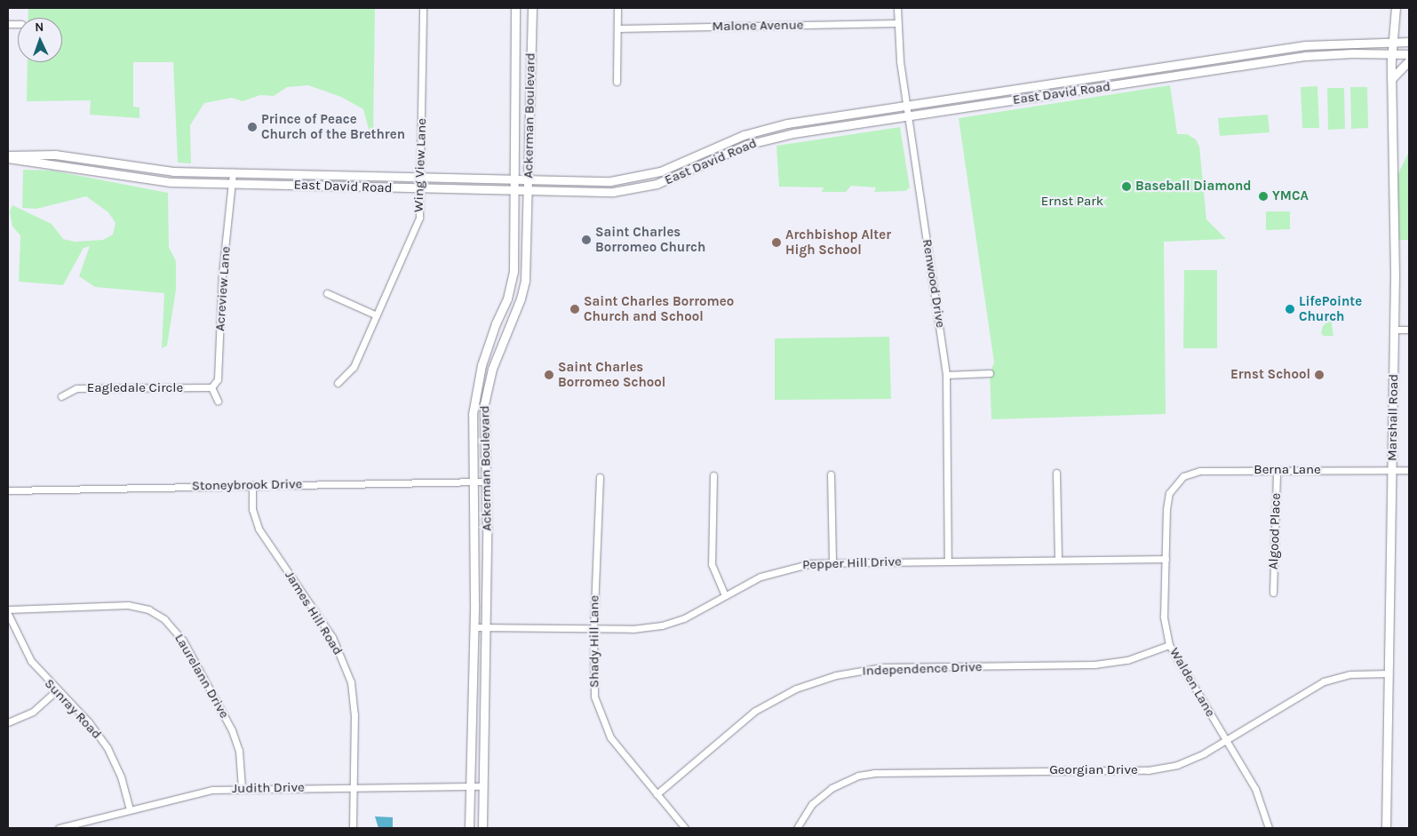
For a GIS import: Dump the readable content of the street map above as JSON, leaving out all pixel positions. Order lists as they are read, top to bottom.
{
  "streets": {
    "street": [
      "Malone Avenue",
      "East David Road",
      "Ackerman Boulevard",
      "Wing View Lane",
      "Renwood Drive",
      "Acreview Lane",
      "Eagledale Circle",
      "Marshall Road",
      "Berna Lane",
      "Stoneybrook Drive",
      "Algood Place",
      "Pepper Hill Drive",
      "James Hill Road",
      "Shady Hill Lane",
      "Independence Drive",
      "Laurelann Drive",
      "Walden Lane",
      "Sunray Road",
      "Georgian Drive",
      "Judith Drive"
    ]
  },
  "crossings": [
    ["Malone Avenue", "Renwood Drive"],
    ["East David Road", "Ackerman Boulevard"],
    ["East David Road", "Wing View Lane"],
    ["East David Road", "Renwood Drive"],
    ["East David Road", "Acreview Lane"],
    ["East David Road", "Marshall Road"],
    ["Ackerman Boulevard", "Stoneybrook Drive"],
    ["Ackerman Boulevard", "Pepper Hill Drive"],
    ["Ackerman Boulevard", "Judith Drive"],
    ["Renwood Drive", "Pepper Hill Drive"],
    ["Acreview Lane", "Eagledale Circle"],
    ["Marshall Road", "Berna Lane"],
    ["Marshall Road", "Georgian Drive"],
    ["Berna Lane", "Algood Place"],
    ["Berna Lane", "Walden Lane"],
    ["Stoneybrook Drive", "James Hill Road"],
    ["Pepper Hill Drive", "Shady Hill Lane"],
    ["Pepper Hill Drive", "Walden Lane"],
    ["James Hill Road", "Judith Drive"],
    ["Shady Hill Lane", "Independence Drive"],
    ["Independence Drive", "Walden Lane"],
    ["Laurelann Drive", "Judith Drive"],
    ["Walden Lane", "Georgian Drive"],
    ["Sunray Road", "Judith Drive"]
  ],
  "parks": ["Ernst Park"],
  "places": [
    "Prince of Peace Church of the Brethren",
    "Baseball Diamond",
    "YMCA",
    "Saint Charles Borromeo Church",
    "Archbishop Alter High School",
    "Saint Charles Borromeo Church and School",
    "LifePointe Church",
    "Saint Charles Borromeo School",
    "Ernst School"
  ],
  "north": "top"
}
